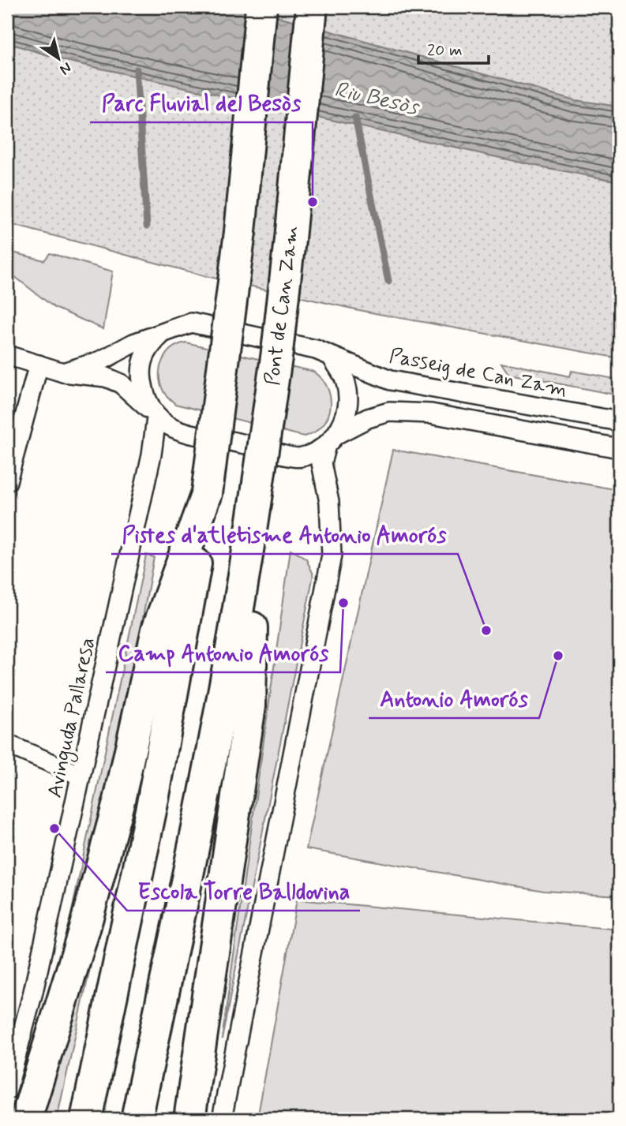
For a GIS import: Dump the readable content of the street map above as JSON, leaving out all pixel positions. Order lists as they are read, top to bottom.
{
  "streets": {
    "highway": ["Pont de Can Zam"],
    "street": ["Passeig de Can Zam", "Avinguda Pallaresa"]
  },
  "water": ["Riu Besòs"],
  "places": [
    "Parc Fluvial del Besòs",
    "Camp Antonio Amorós",
    "Pistes d'atletisme Antonio Amorós",
    "Antonio Amorós",
    "Escola Torre Balldovina"
  ],
  "scale_bar": "20 m",
  "north": "bottom right"
}
